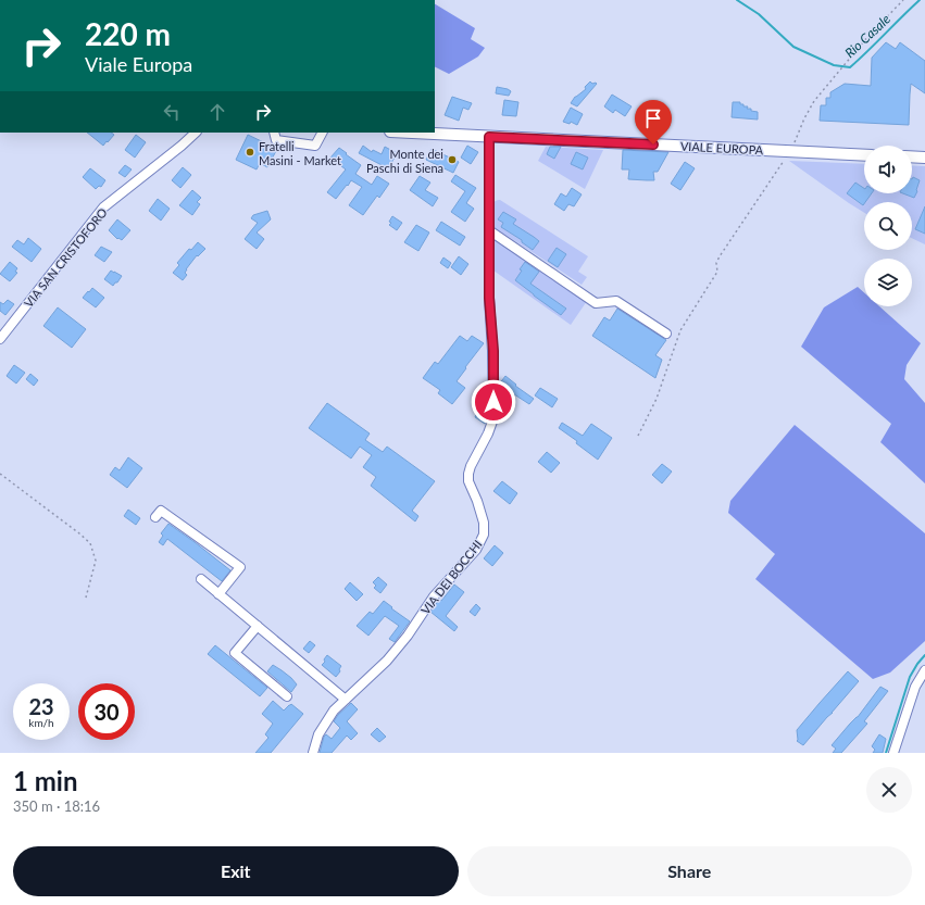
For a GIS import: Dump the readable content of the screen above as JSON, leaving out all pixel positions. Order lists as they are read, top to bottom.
{
  "streets": {
    "main road": ["VIALE EUROPA"],
    "street": ["VIA SAN CRISTOFORO", "VIA DEI BOCCHI"]
  },
  "crossings": [
    ["VIALE EUROPA", "VIA DEI BOCCHI"]
  ],
  "water": ["Rio Casale"],
  "places": ["Fratelli Masini - Market", "Monte dei Paschi di Siena"],
  "page": {
    "turn": ["220 m", "Viale Europa"],
    "speed": "23 km/h",
    "limit": "30",
    "heading": ["1 min", "350 m · 18:16"],
    "buttons": ["Exit", "Share"]
  }
}
